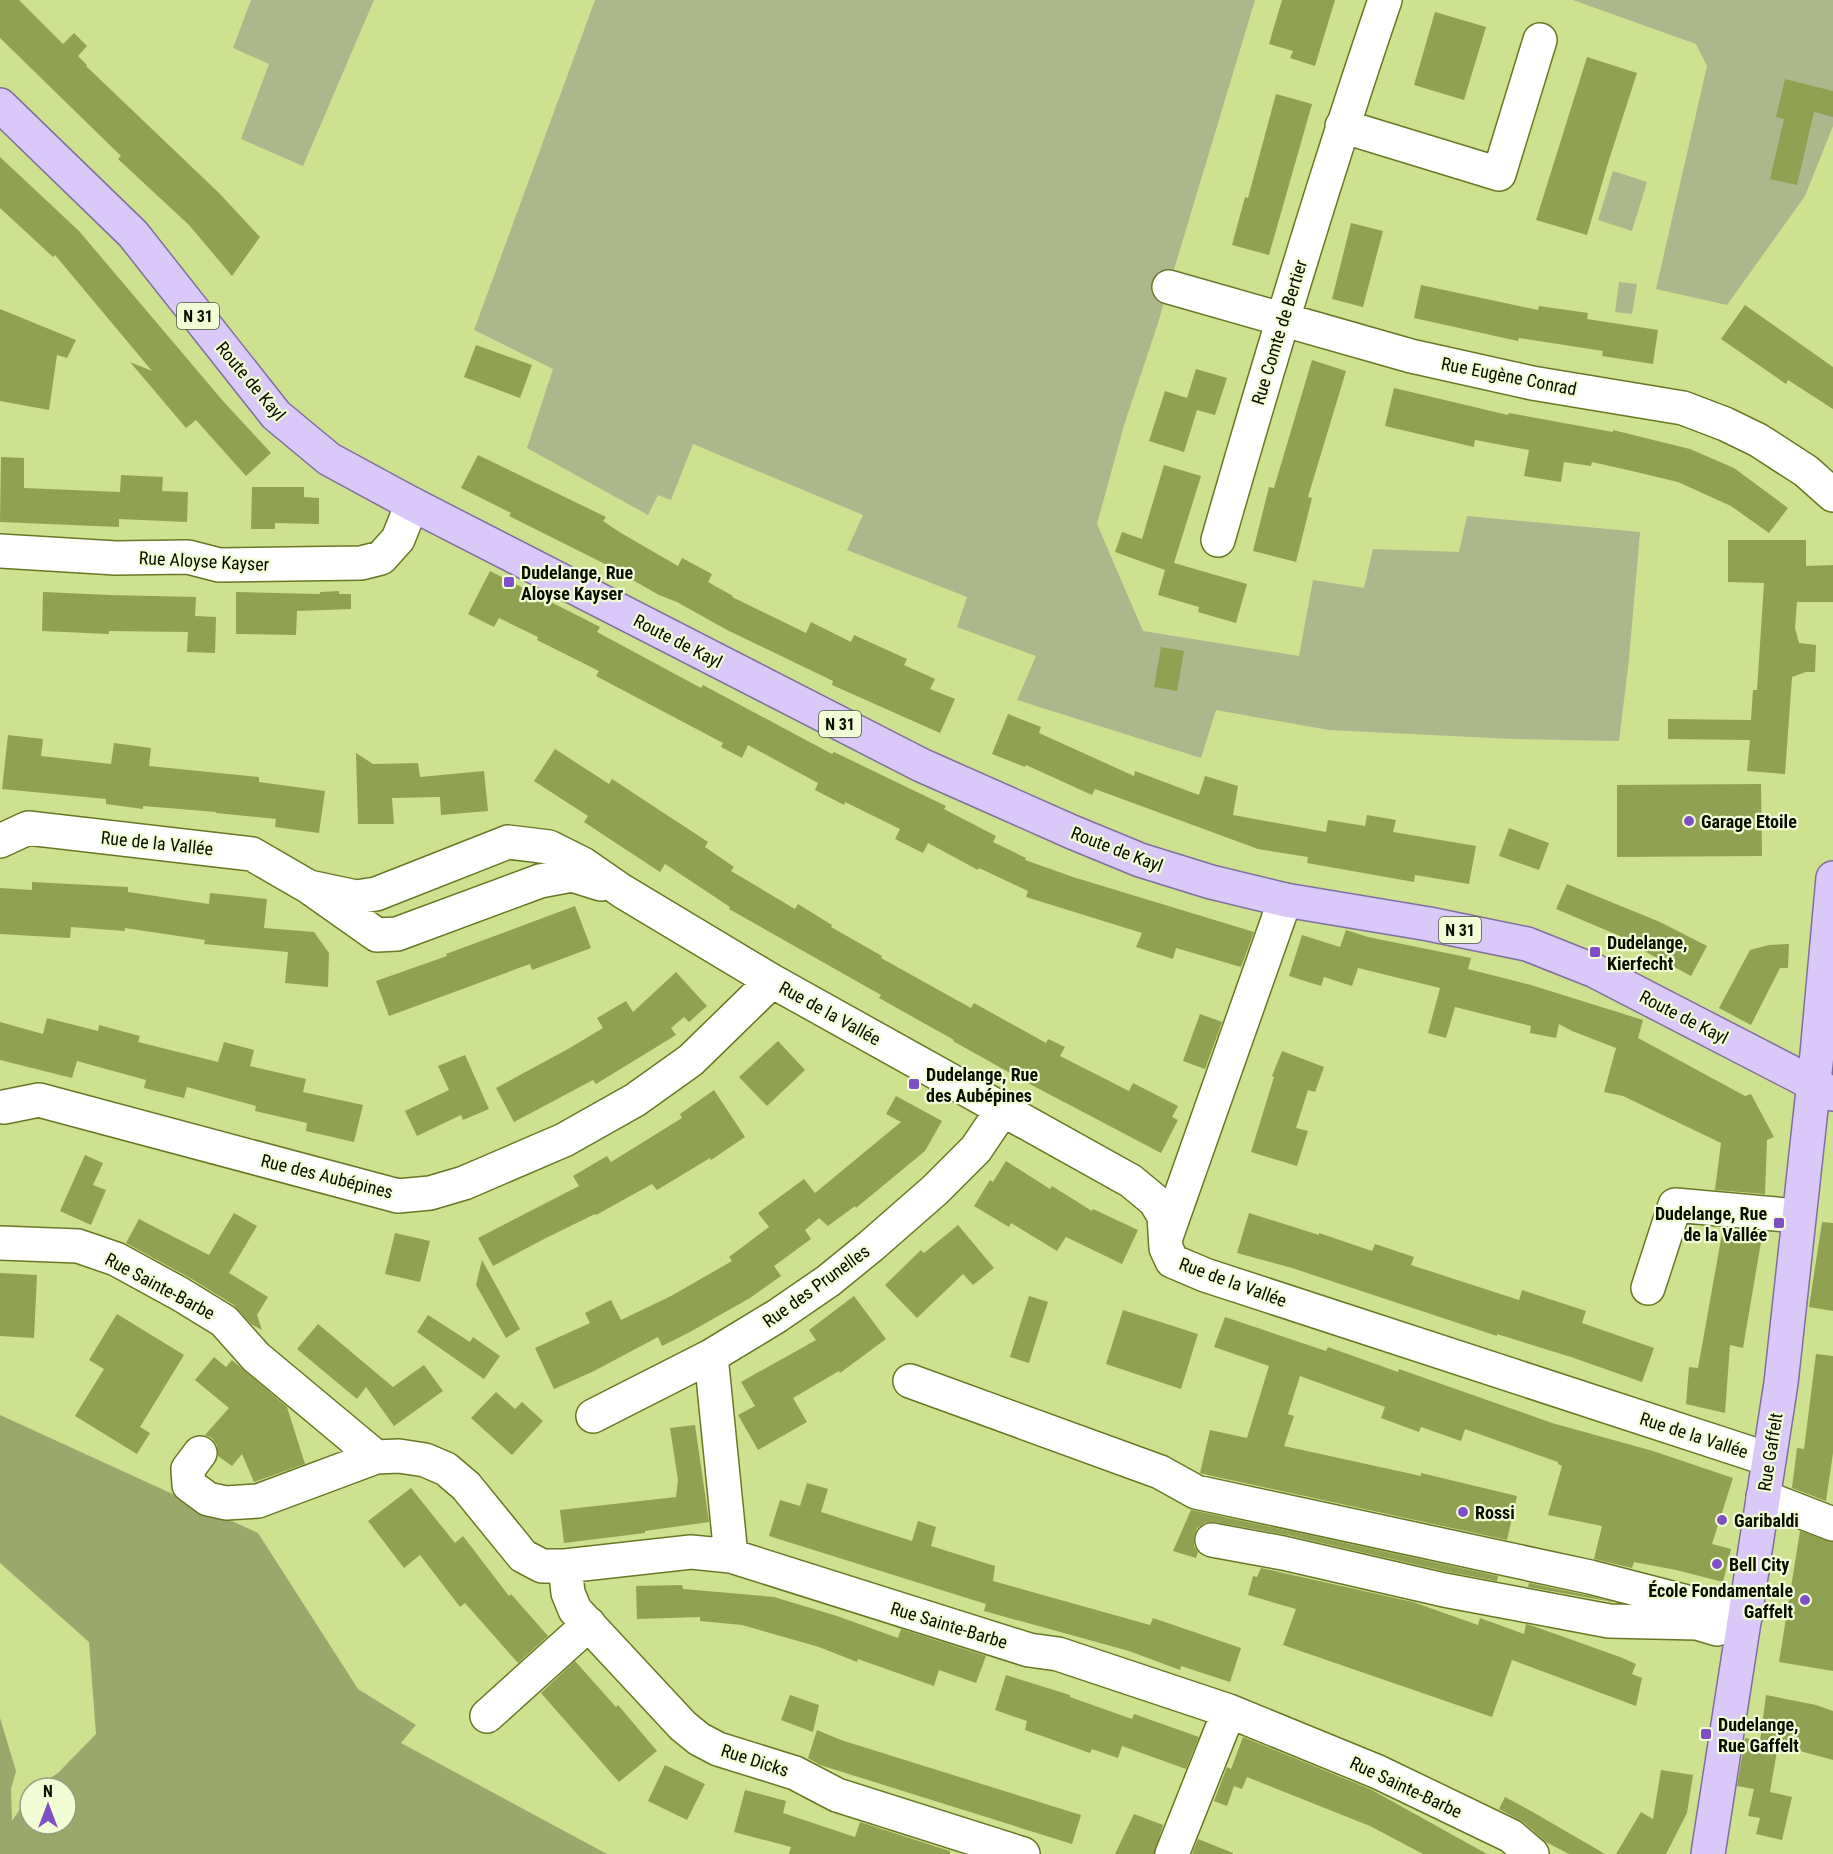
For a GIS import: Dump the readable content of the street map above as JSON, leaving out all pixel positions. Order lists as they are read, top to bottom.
{
  "streets": {
    "main road": ["N 31", "Route de Kayl", "Rue Gaffelt"],
    "street": [
      "Rue Comte de Bertier",
      "Rue Eugène Conrad",
      "Rue Aloyse Kayser",
      "Rue de la Vallée",
      "Rue des Aubépines",
      "Rue Sainte-Barbe",
      "Rue des Prunelles",
      "Rue Dicks"
    ]
  },
  "crossings": [
    ["Rue Comte de Bertier", "Rue Eugène Conrad"],
    ["Route de Kayl", "Rue Aloyse Kayser"],
    ["Route de Kayl", "Rue Gaffelt"],
    ["Rue de la Vallée", "Rue des Aubépines"],
    ["Rue de la Vallée", "Rue des Prunelles"],
    ["Rue de la Vallée", "Rue Gaffelt"],
    ["Rue Sainte-Barbe", "Rue Dicks"]
  ],
  "places": {
    "transit": [
      "Dudelange, Rue Aloyse Kayser",
      "Dudelange, Kierfecht",
      "Dudelange, Rue des Aubépines",
      "Dudelange, Rue de la Vallée",
      "Dudelange, Rue Gaffelt"
    ],
    "other": [
      "Garage Etoile",
      "Rossi",
      "Garibaldi",
      "Bell City",
      "École Fondamentale Gaffelt"
    ]
  },
  "north": "top"
}
